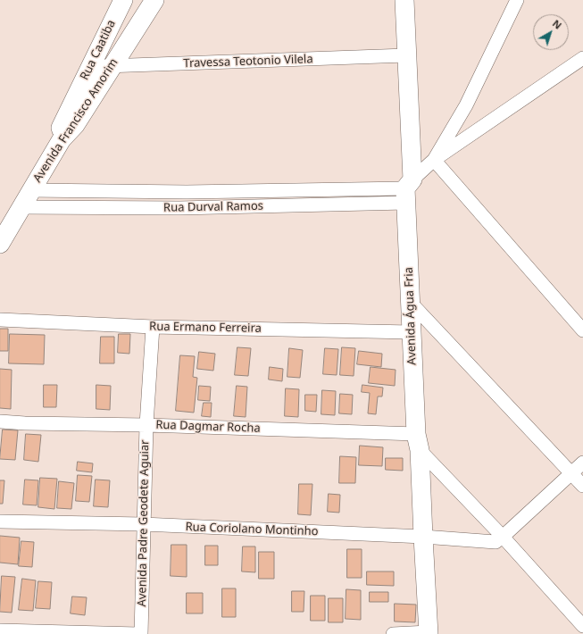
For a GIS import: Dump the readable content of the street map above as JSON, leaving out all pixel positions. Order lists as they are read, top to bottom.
{
  "streets": {
    "street": [
      "Rua Caatiba",
      "Travessa Teotonio Vilela",
      "Avenida Francisco Amorim",
      "Rua Durval Ramos",
      "Avenida Água Fria",
      "Rua Ermano Ferreira",
      "Rua Dagmar Rocha",
      "Avenida Padre Geodete Aguiar",
      "Rua Coriolano Montinho"
    ]
  },
  "crossings": [
    ["Rua Caatiba", "Travessa Teotonio Vilela"],
    ["Rua Caatiba", "Avenida Francisco Amorim"],
    ["Travessa Teotonio Vilela", "Avenida Francisco Amorim"],
    ["Travessa Teotonio Vilela", "Avenida Água Fria"],
    ["Avenida Francisco Amorim", "Rua Durval Ramos"],
    ["Rua Durval Ramos", "Avenida Água Fria"],
    ["Avenida Água Fria", "Rua Ermano Ferreira"],
    ["Avenida Água Fria", "Rua Dagmar Rocha"],
    ["Avenida Água Fria", "Rua Coriolano Montinho"],
    ["Rua Ermano Ferreira", "Avenida Padre Geodete Aguiar"],
    ["Rua Dagmar Rocha", "Avenida Padre Geodete Aguiar"],
    ["Avenida Padre Geodete Aguiar", "Rua Coriolano Montinho"]
  ],
  "north": "top right"
}
